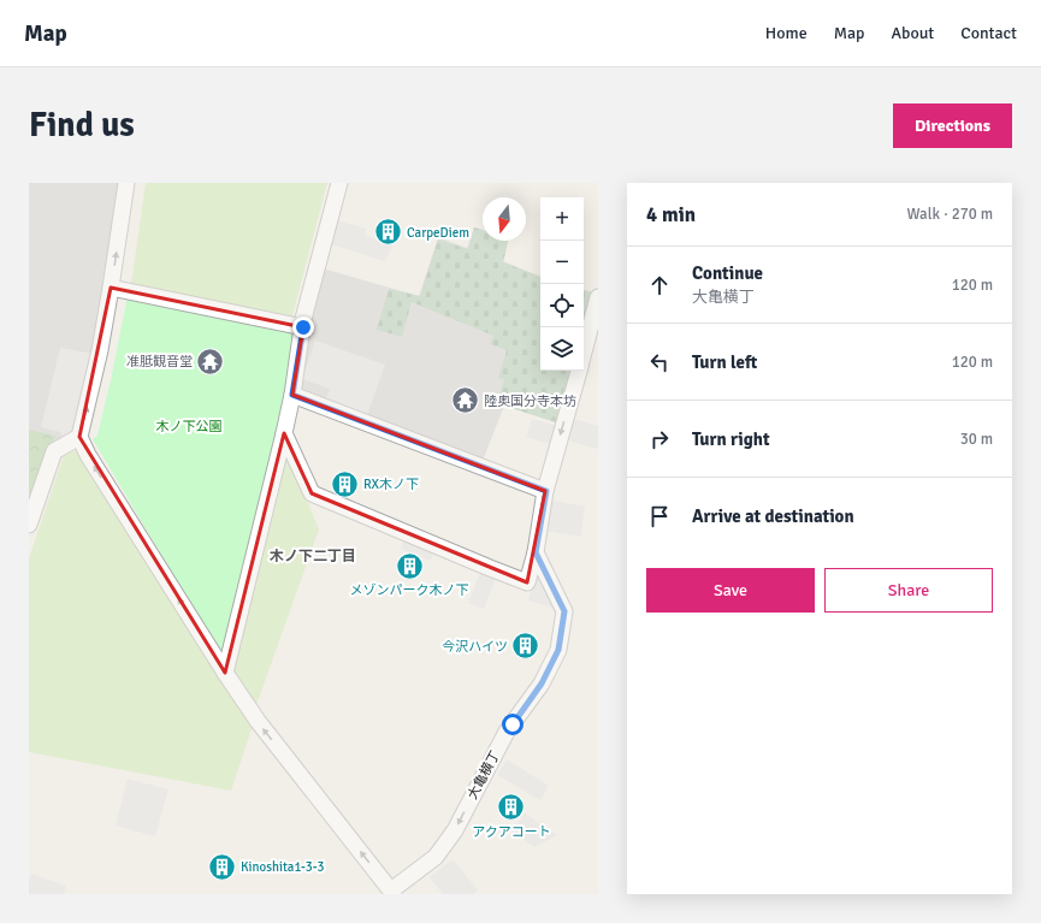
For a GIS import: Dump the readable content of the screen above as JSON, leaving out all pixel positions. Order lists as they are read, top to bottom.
{
  "streets": {
    "street": ["大亀横丁"]
  },
  "one_way": ["大亀横丁"],
  "districts": ["木ノ下二丁目"],
  "parks": ["木ノ下公園"],
  "places": {
    "building": [
      "CarpeDiem",
      "RX木ノ下",
      "メゾンパーク木ノ下",
      "今沢ハイツ",
      "アクアコート",
      "Kinoshita1-3-3"
    ],
    "temple": ["准胝観音堂", "陸奥国分寺本坊"]
  },
  "north": "bottom",
  "page": {
    "header": "Map",
    "nav": [
      "Home",
      "Map",
      "About",
      "Contact"
    ],
    "buttons": [
      "Directions",
      ["Save", "Share"]
    ],
    "title": "Find us",
    "heading": ["4 min", "Walk · 270 m"],
    "map_buttons": ["+", "−"],
    "list": [
      ["Continue", "大亀横丁", "120 m"],
      ["Turn left", "120 m"],
      ["Turn right", "30 m"],
      "Arrive at destination"
    ]
  }
}
